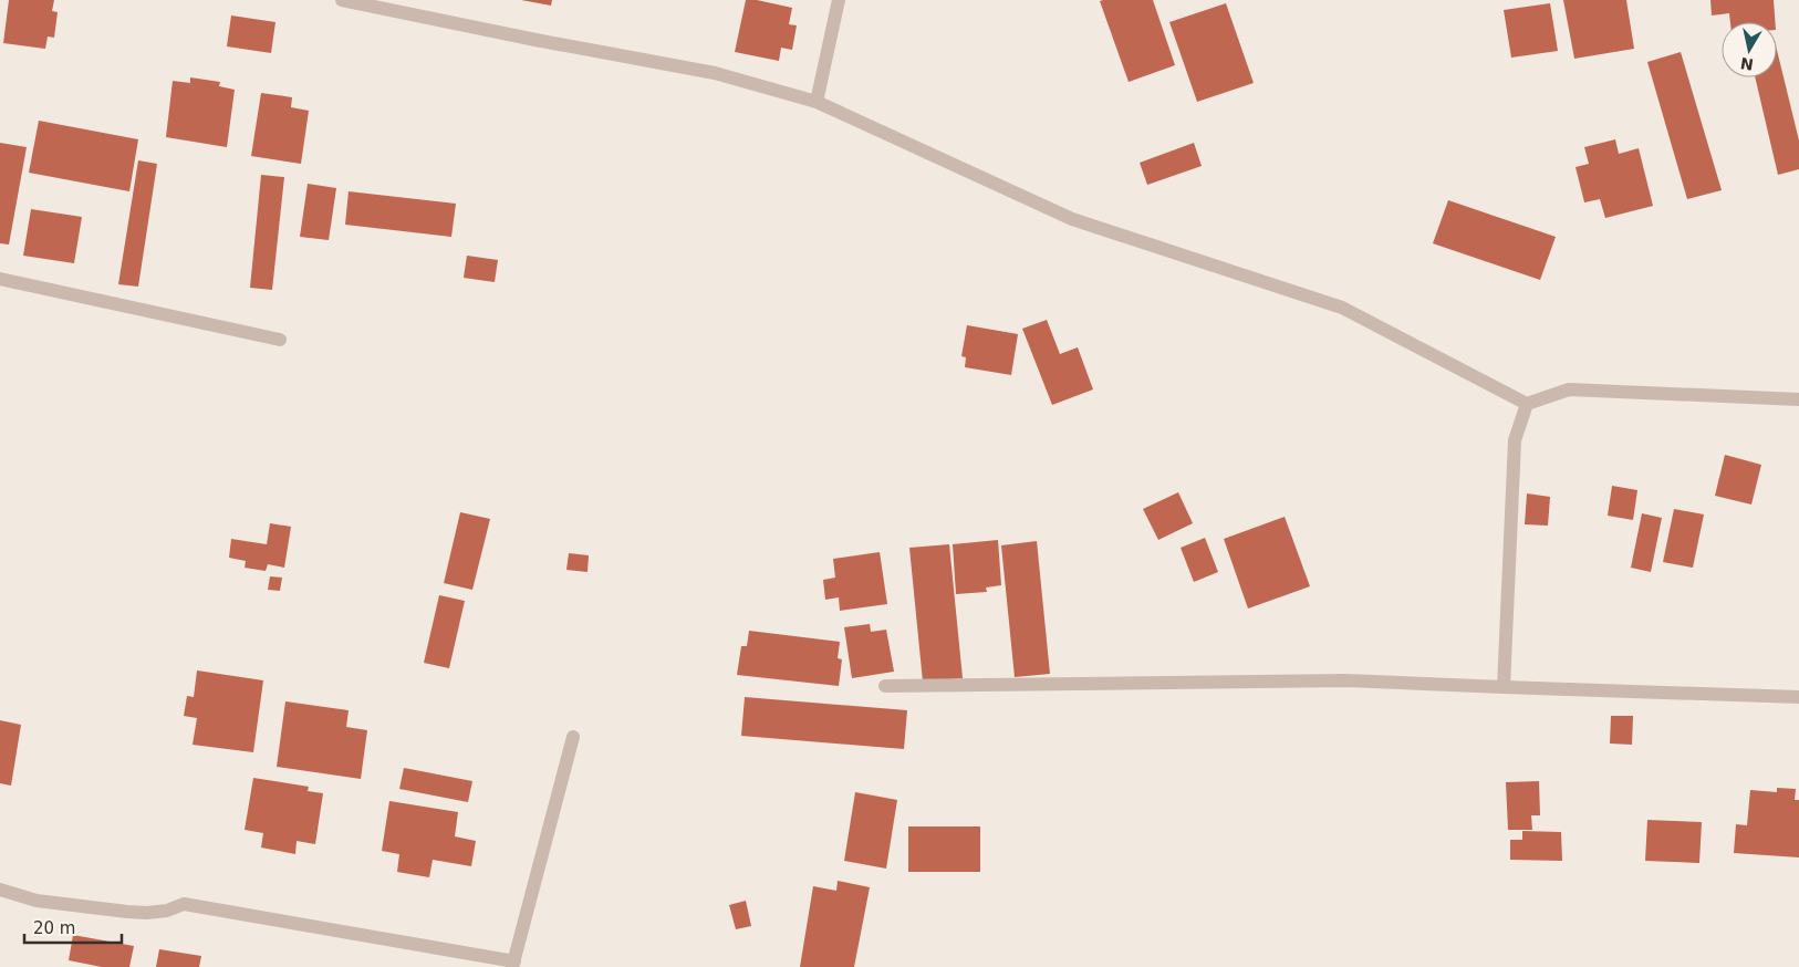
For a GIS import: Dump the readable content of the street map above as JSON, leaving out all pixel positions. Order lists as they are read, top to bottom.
{
  "scale_bar": "20 m",
  "north": "bottom"
}
